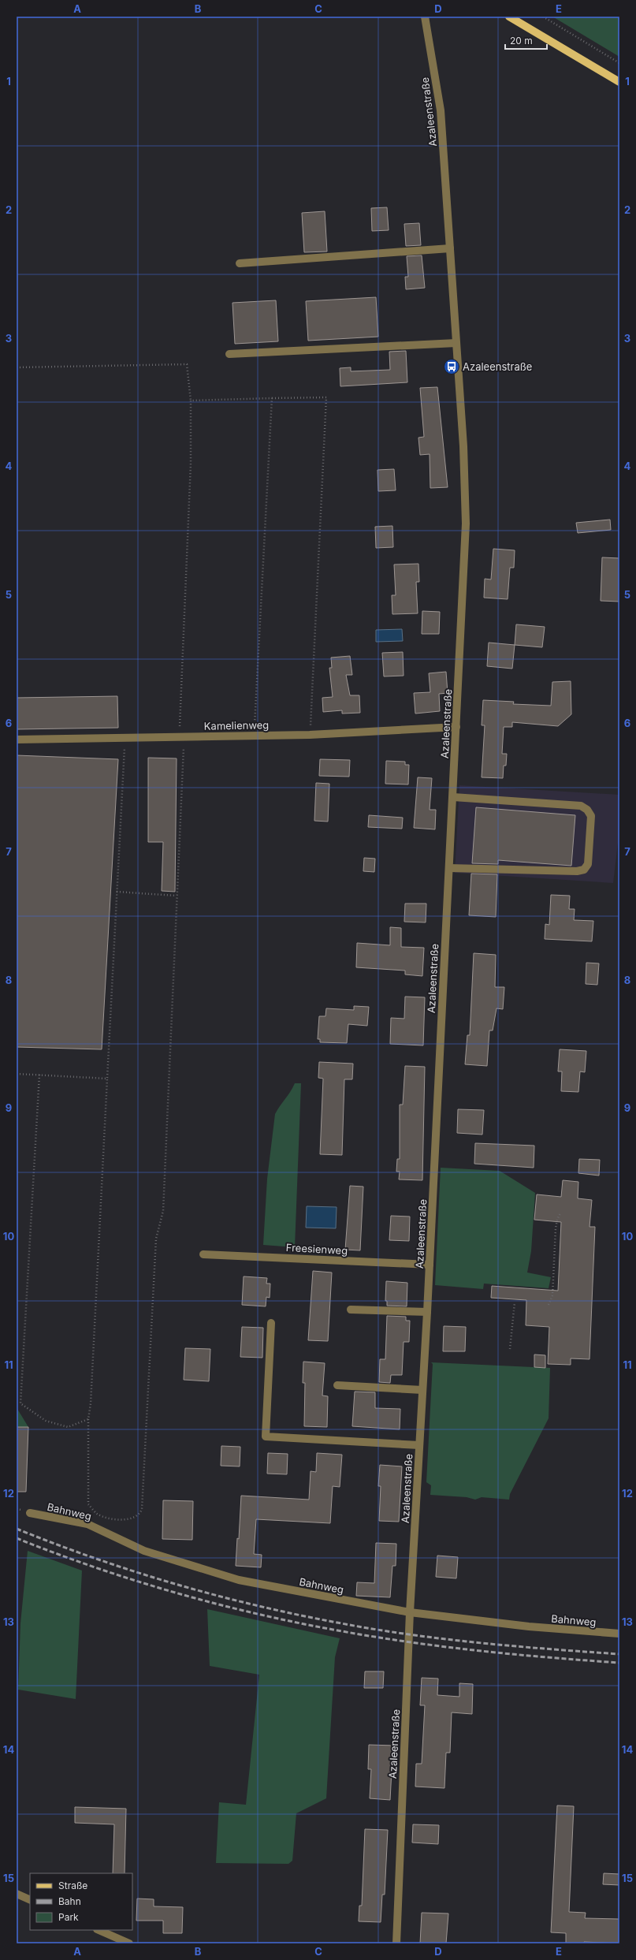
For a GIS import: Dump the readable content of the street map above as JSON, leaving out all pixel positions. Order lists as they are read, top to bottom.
{
  "streets": {
    "street": [
      "Azaleenstraße",
      "Kamelienweg",
      "Freesienweg",
      "Bahnweg"
    ]
  },
  "crossings": [
    ["Azaleenstraße", "Kamelienweg"],
    ["Azaleenstraße", "Freesienweg"],
    ["Azaleenstraße", "Bahnweg"]
  ],
  "places": {
    "bus stop": ["Azaleenstraße"]
  },
  "legend": ["Straße", "Bahn", "Park"],
  "scale_bar": "20 m",
  "grid": {
    "columns": [
      "A",
      "B",
      "C",
      "D",
      "E"
    ],
    "rows": [
      "1",
      "2",
      "3",
      "4",
      "5",
      "6",
      "7",
      "8",
      "9",
      "10",
      "11",
      "12",
      "13",
      "14",
      "15"
    ]
  }
}
